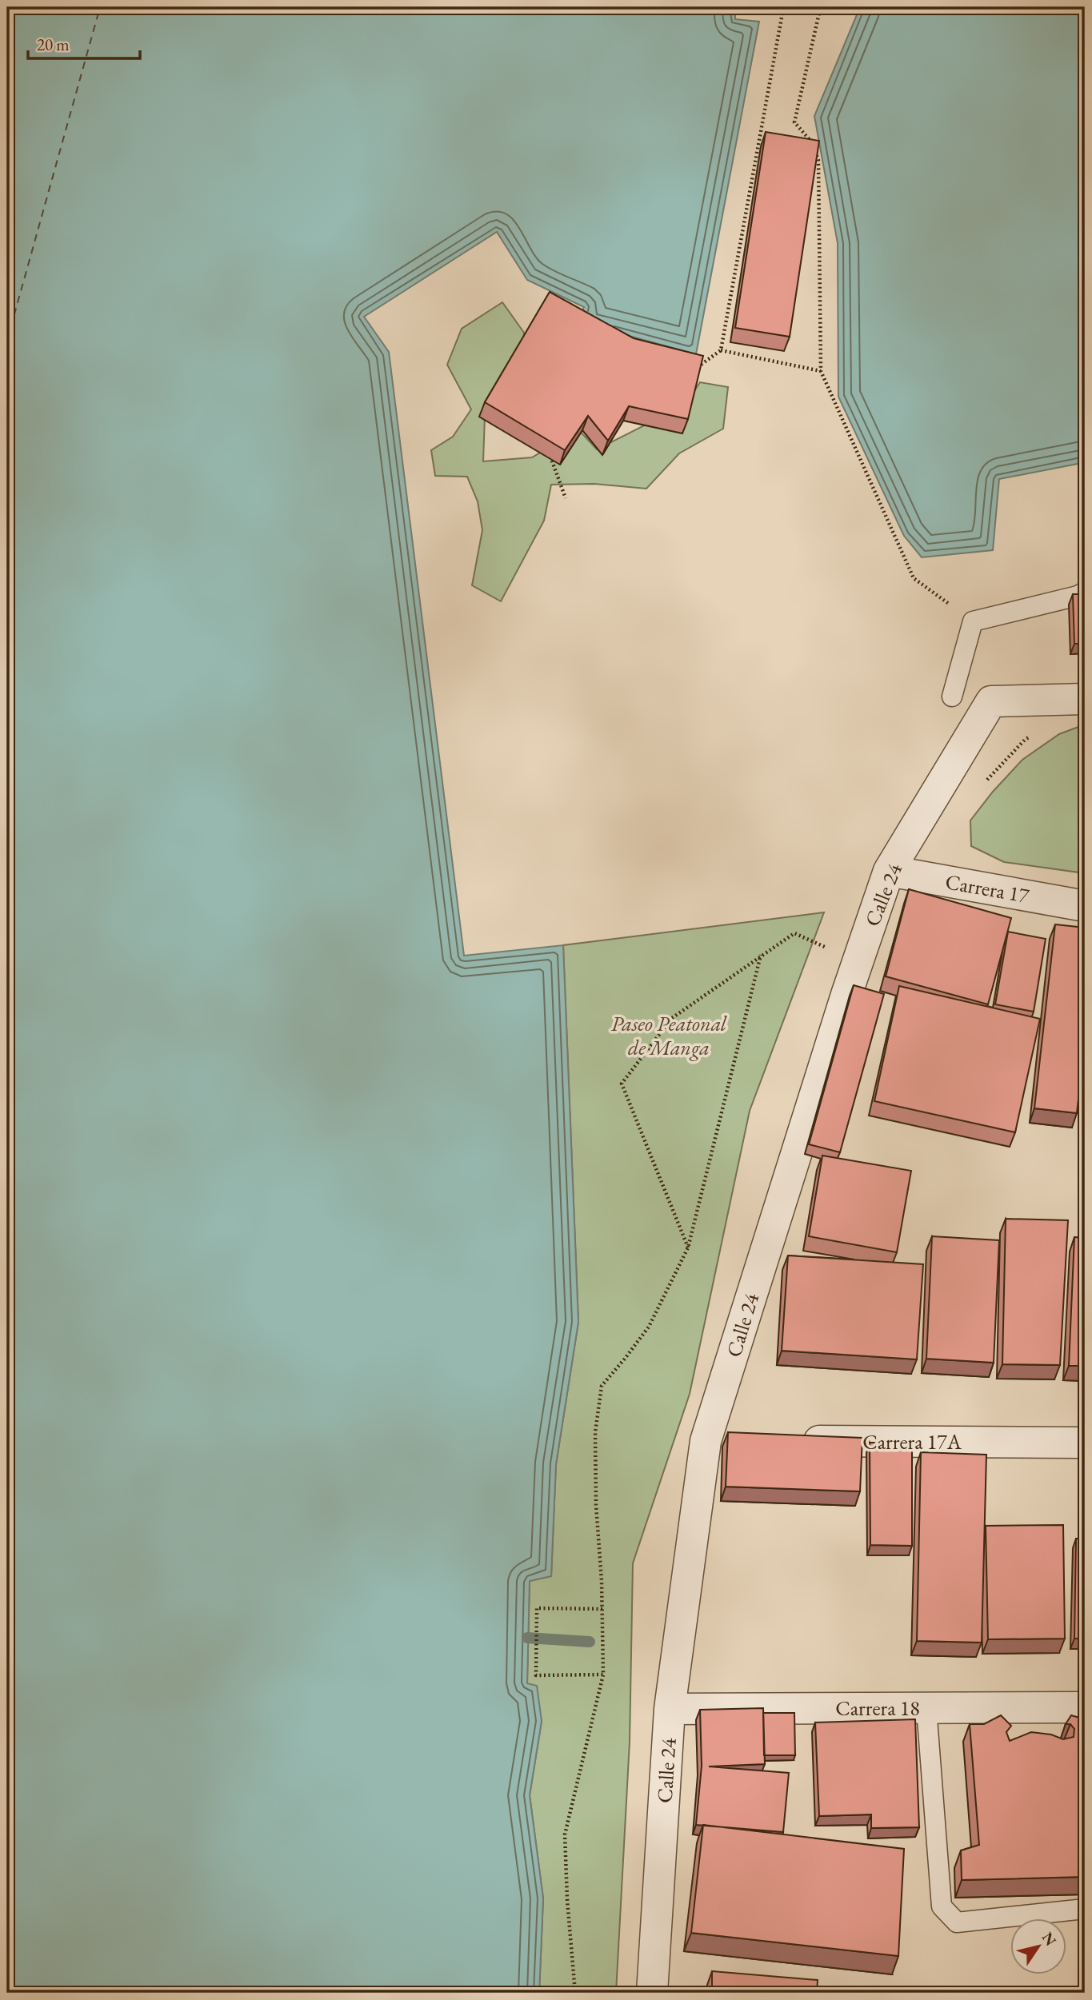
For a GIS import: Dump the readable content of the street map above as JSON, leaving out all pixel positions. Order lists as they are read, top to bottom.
{
  "streets": {
    "street": [
      "Carrera 17",
      "Calle 24",
      "Carrera 17A",
      "Carrera 18"
    ]
  },
  "crossings": [
    ["Carrera 17", "Calle 24"],
    ["Calle 24", "Carrera 18"]
  ],
  "parks": ["Paseo Peatonal de Manga"],
  "scale_bar": "20 m",
  "north": "top right"
}
